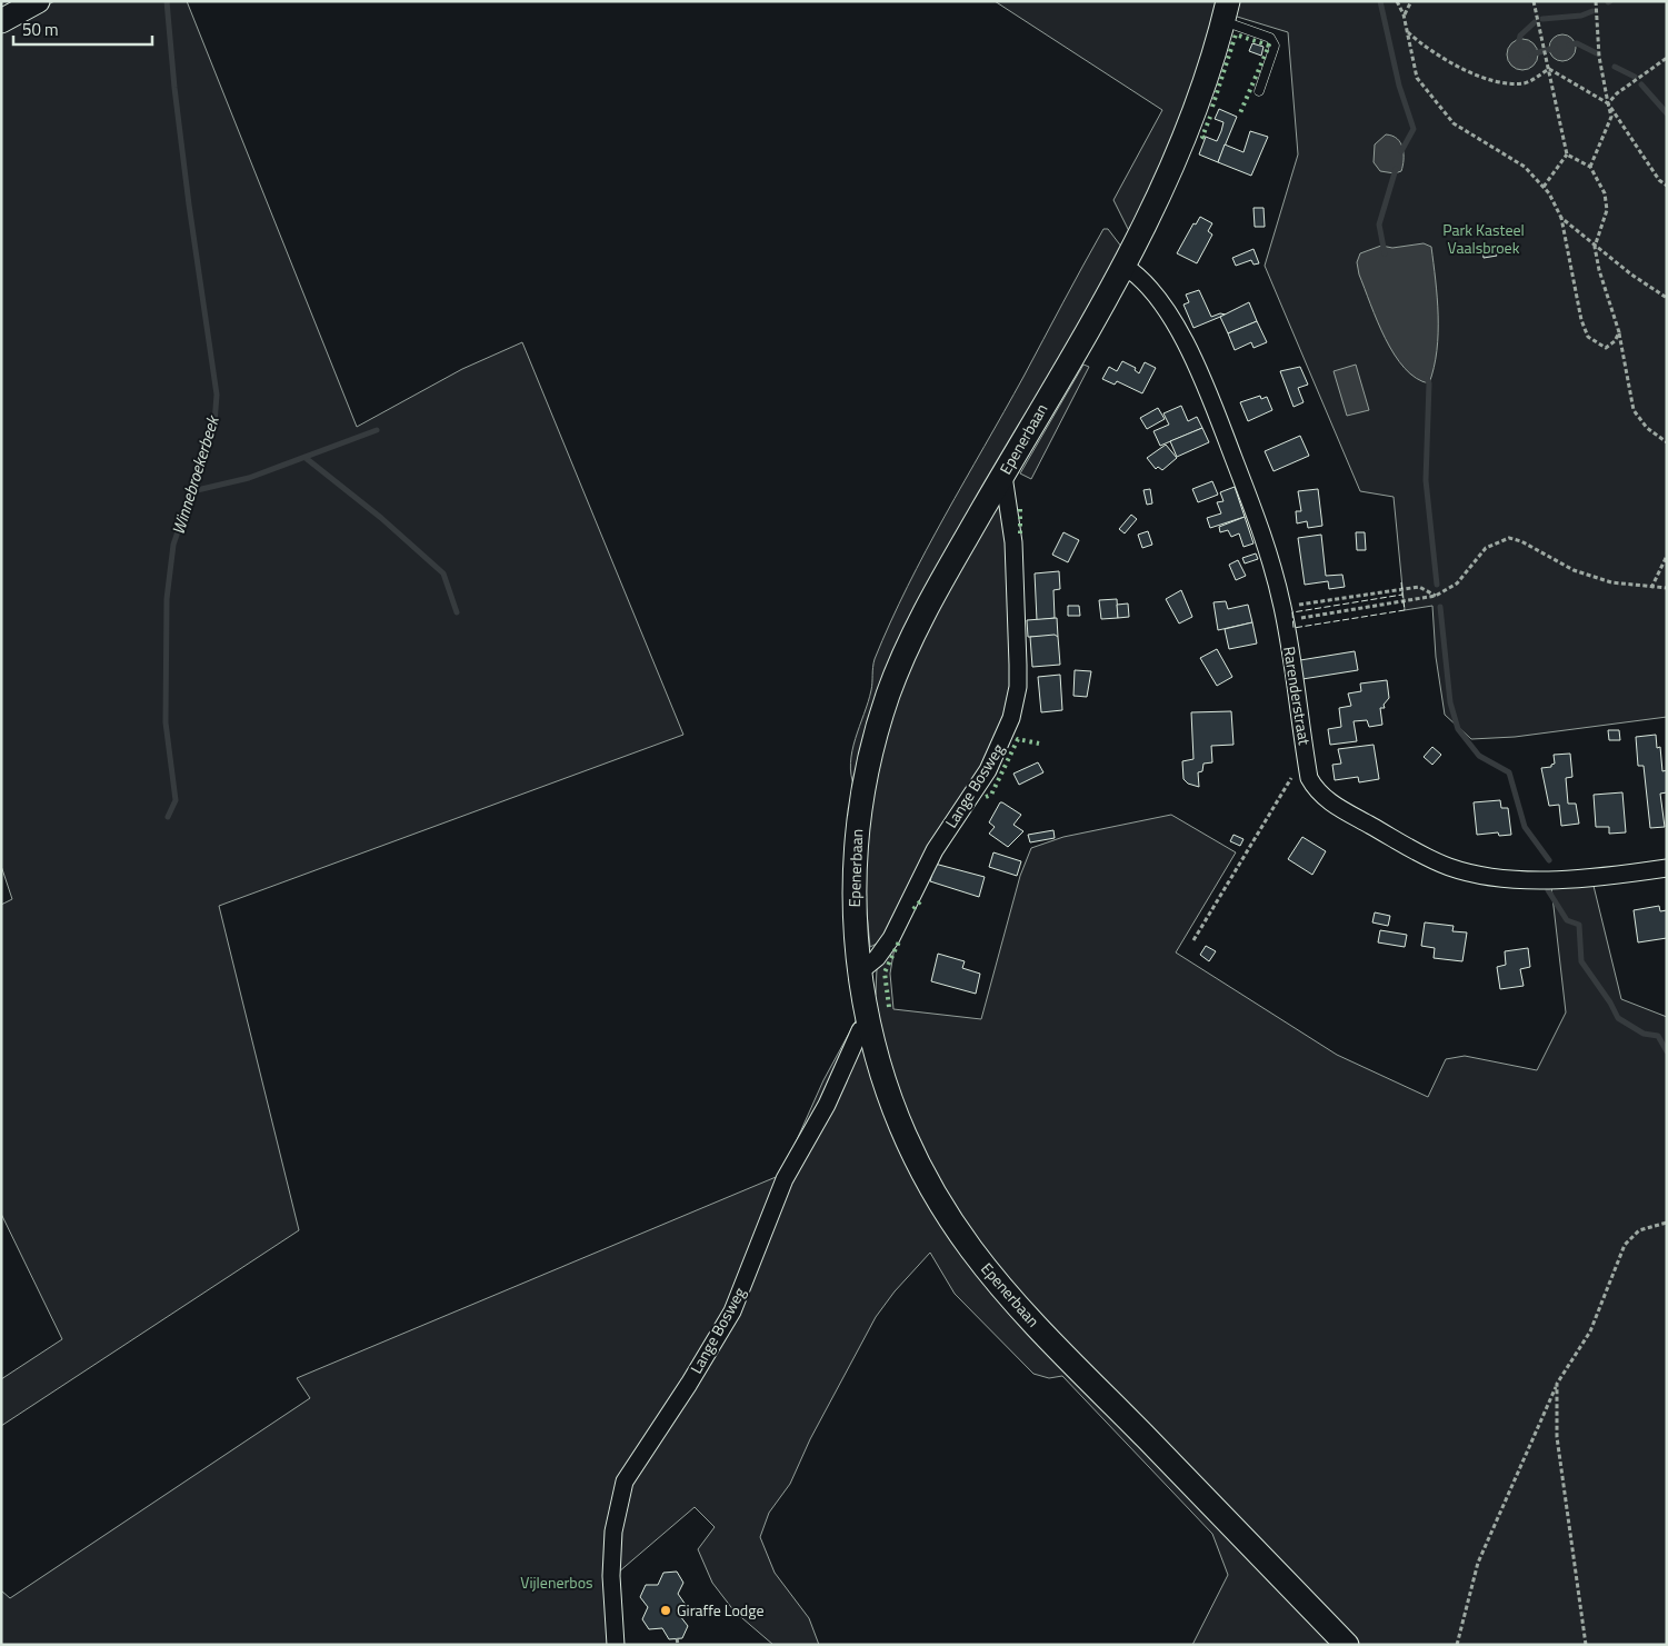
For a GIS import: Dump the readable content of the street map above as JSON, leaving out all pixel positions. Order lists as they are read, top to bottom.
{
  "streets": {
    "street": ["Epenerbaan", "Rarenderstraat", "Lange Bosweg"]
  },
  "crossings": [
    ["Epenerbaan", "Rarenderstraat"],
    ["Epenerbaan", "Lange Bosweg"]
  ],
  "water": ["Winnebroekerbeek"],
  "parks": ["Park Kasteel Vaalsbroek", "Vijlenerbos"],
  "places": ["Giraffe Lodge"],
  "scale_bar": "50 m"
}
